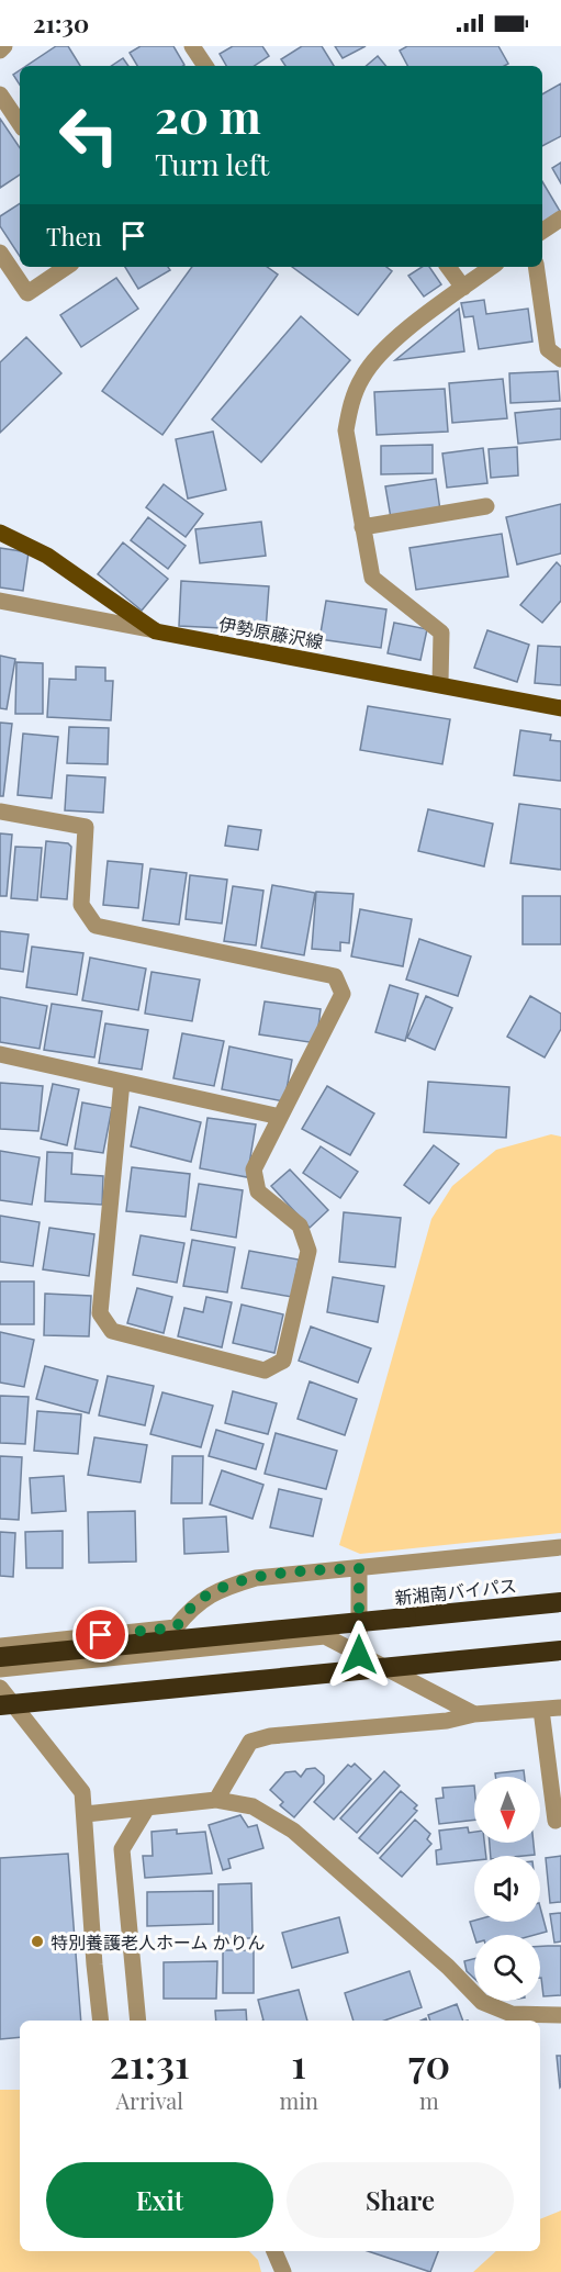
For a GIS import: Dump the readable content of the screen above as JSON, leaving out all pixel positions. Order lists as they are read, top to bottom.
{
  "streets": {
    "highway": ["新湘南バイパス"],
    "main road": ["伊勢原藤沢線"]
  },
  "places": ["特別養護老人ホーム かりん"],
  "north": "bottom",
  "page": {
    "status": "21:30",
    "turn": ["20 m", "Turn left"],
    "then": "Then",
    "eta": [
      "21:31",
      "Arrival",
      "1",
      "min",
      "70",
      "m"
    ],
    "buttons": ["Exit", "Share"]
  }
}
